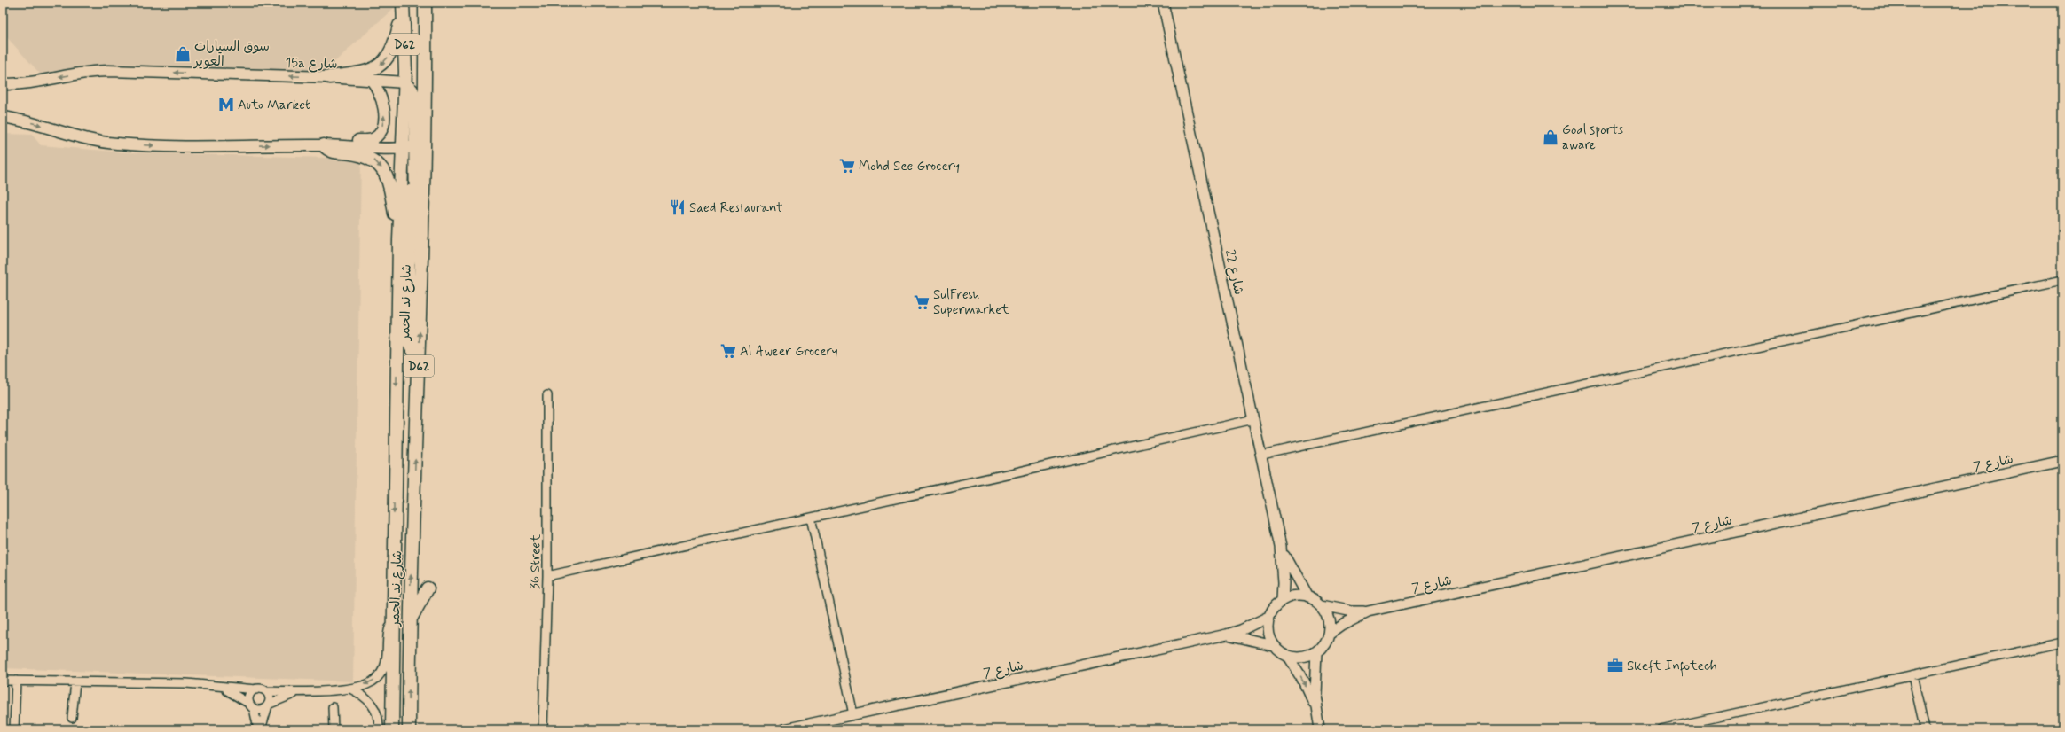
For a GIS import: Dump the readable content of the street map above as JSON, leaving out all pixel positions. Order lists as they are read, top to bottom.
{
  "streets": {
    "main road": ["D62", "15a شارع", "شارع ند الحمر"],
    "street": ["شارع 22", "شارع 7", "36 Street"]
  },
  "crossings": [
    ["15a شارع", "شارع ند الحمر"],
    ["شارع 22", "شارع 7"]
  ],
  "places": {
    "shop": ["سوق السيارات العوير", "Goal sports aware"],
    "metro station": ["Auto Market"],
    "supermarket": ["Mohd See Grocery", "SulFresh Supermarket", "Al Aweer Grocery"],
    "restaurant": ["Saed Restaurant"],
    "office": ["Skeft Infotech"]
  }
}
